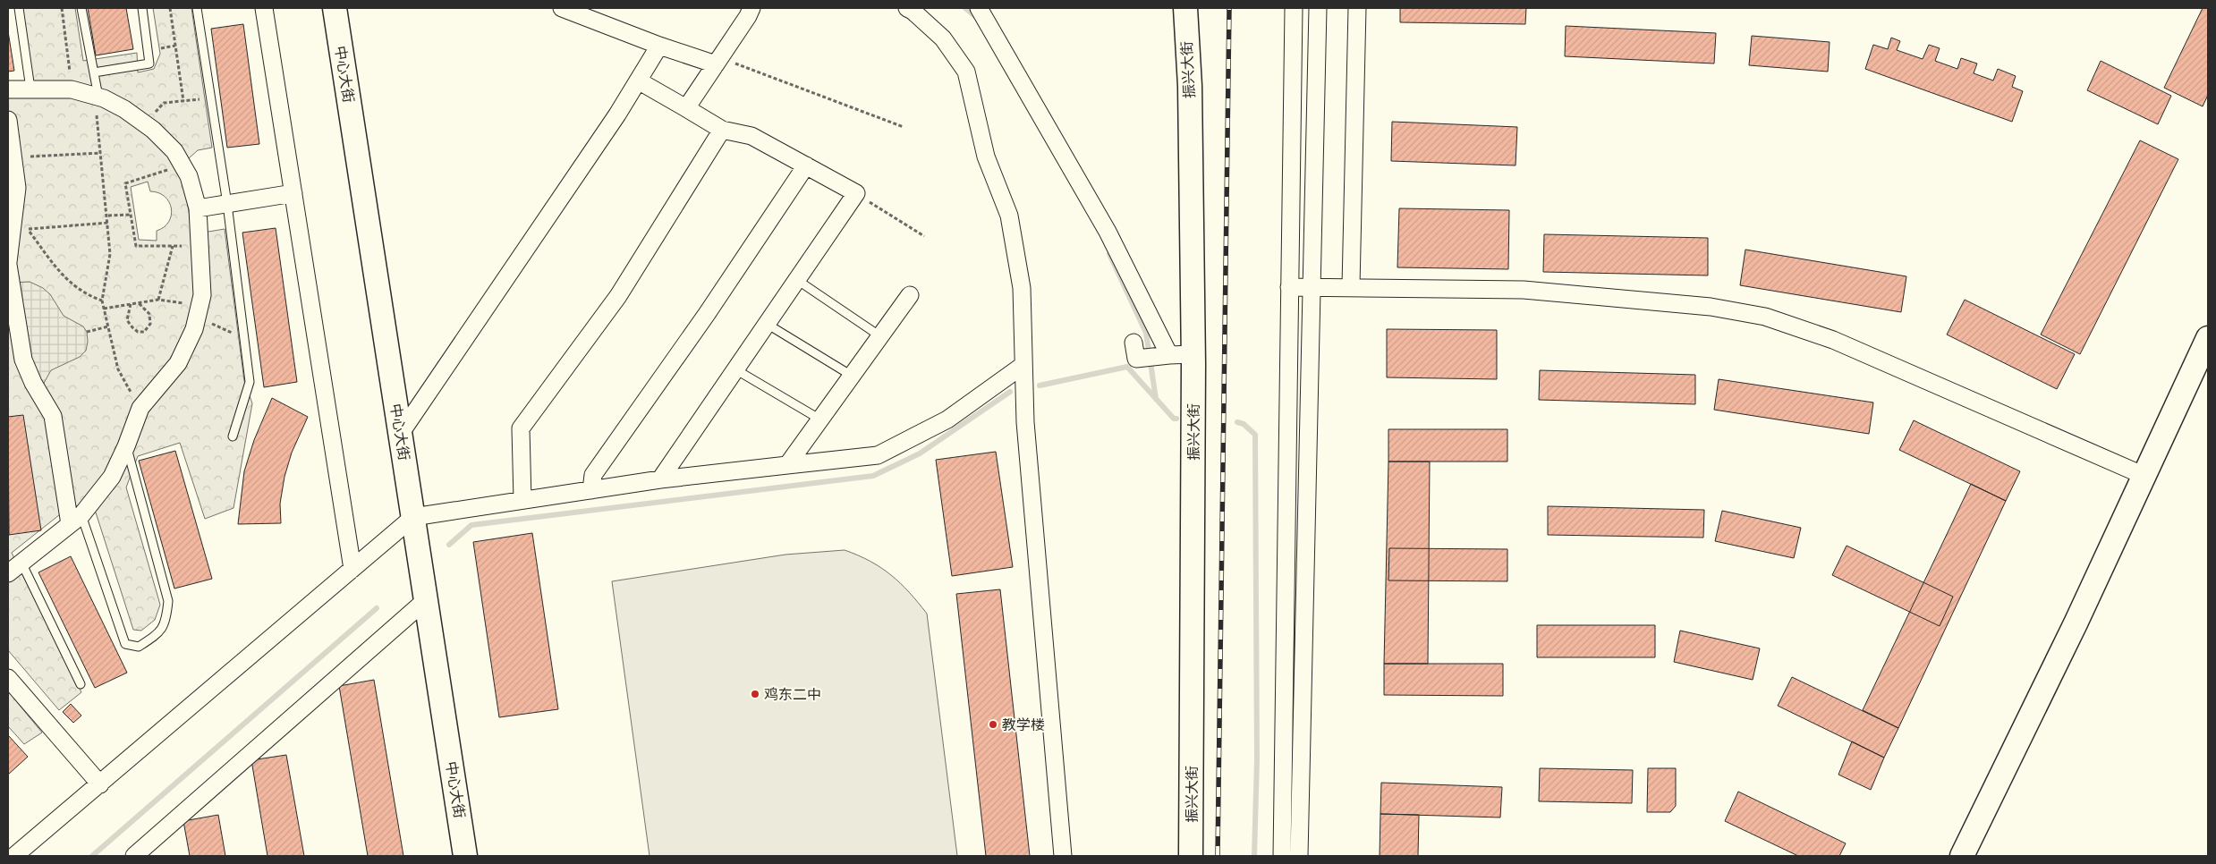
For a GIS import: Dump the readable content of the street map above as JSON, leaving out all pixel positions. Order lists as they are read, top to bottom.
{
  "streets": {
    "street": ["振兴大街", "中心大街"]
  },
  "places": ["鸡东二中", "教学楼"]
}
